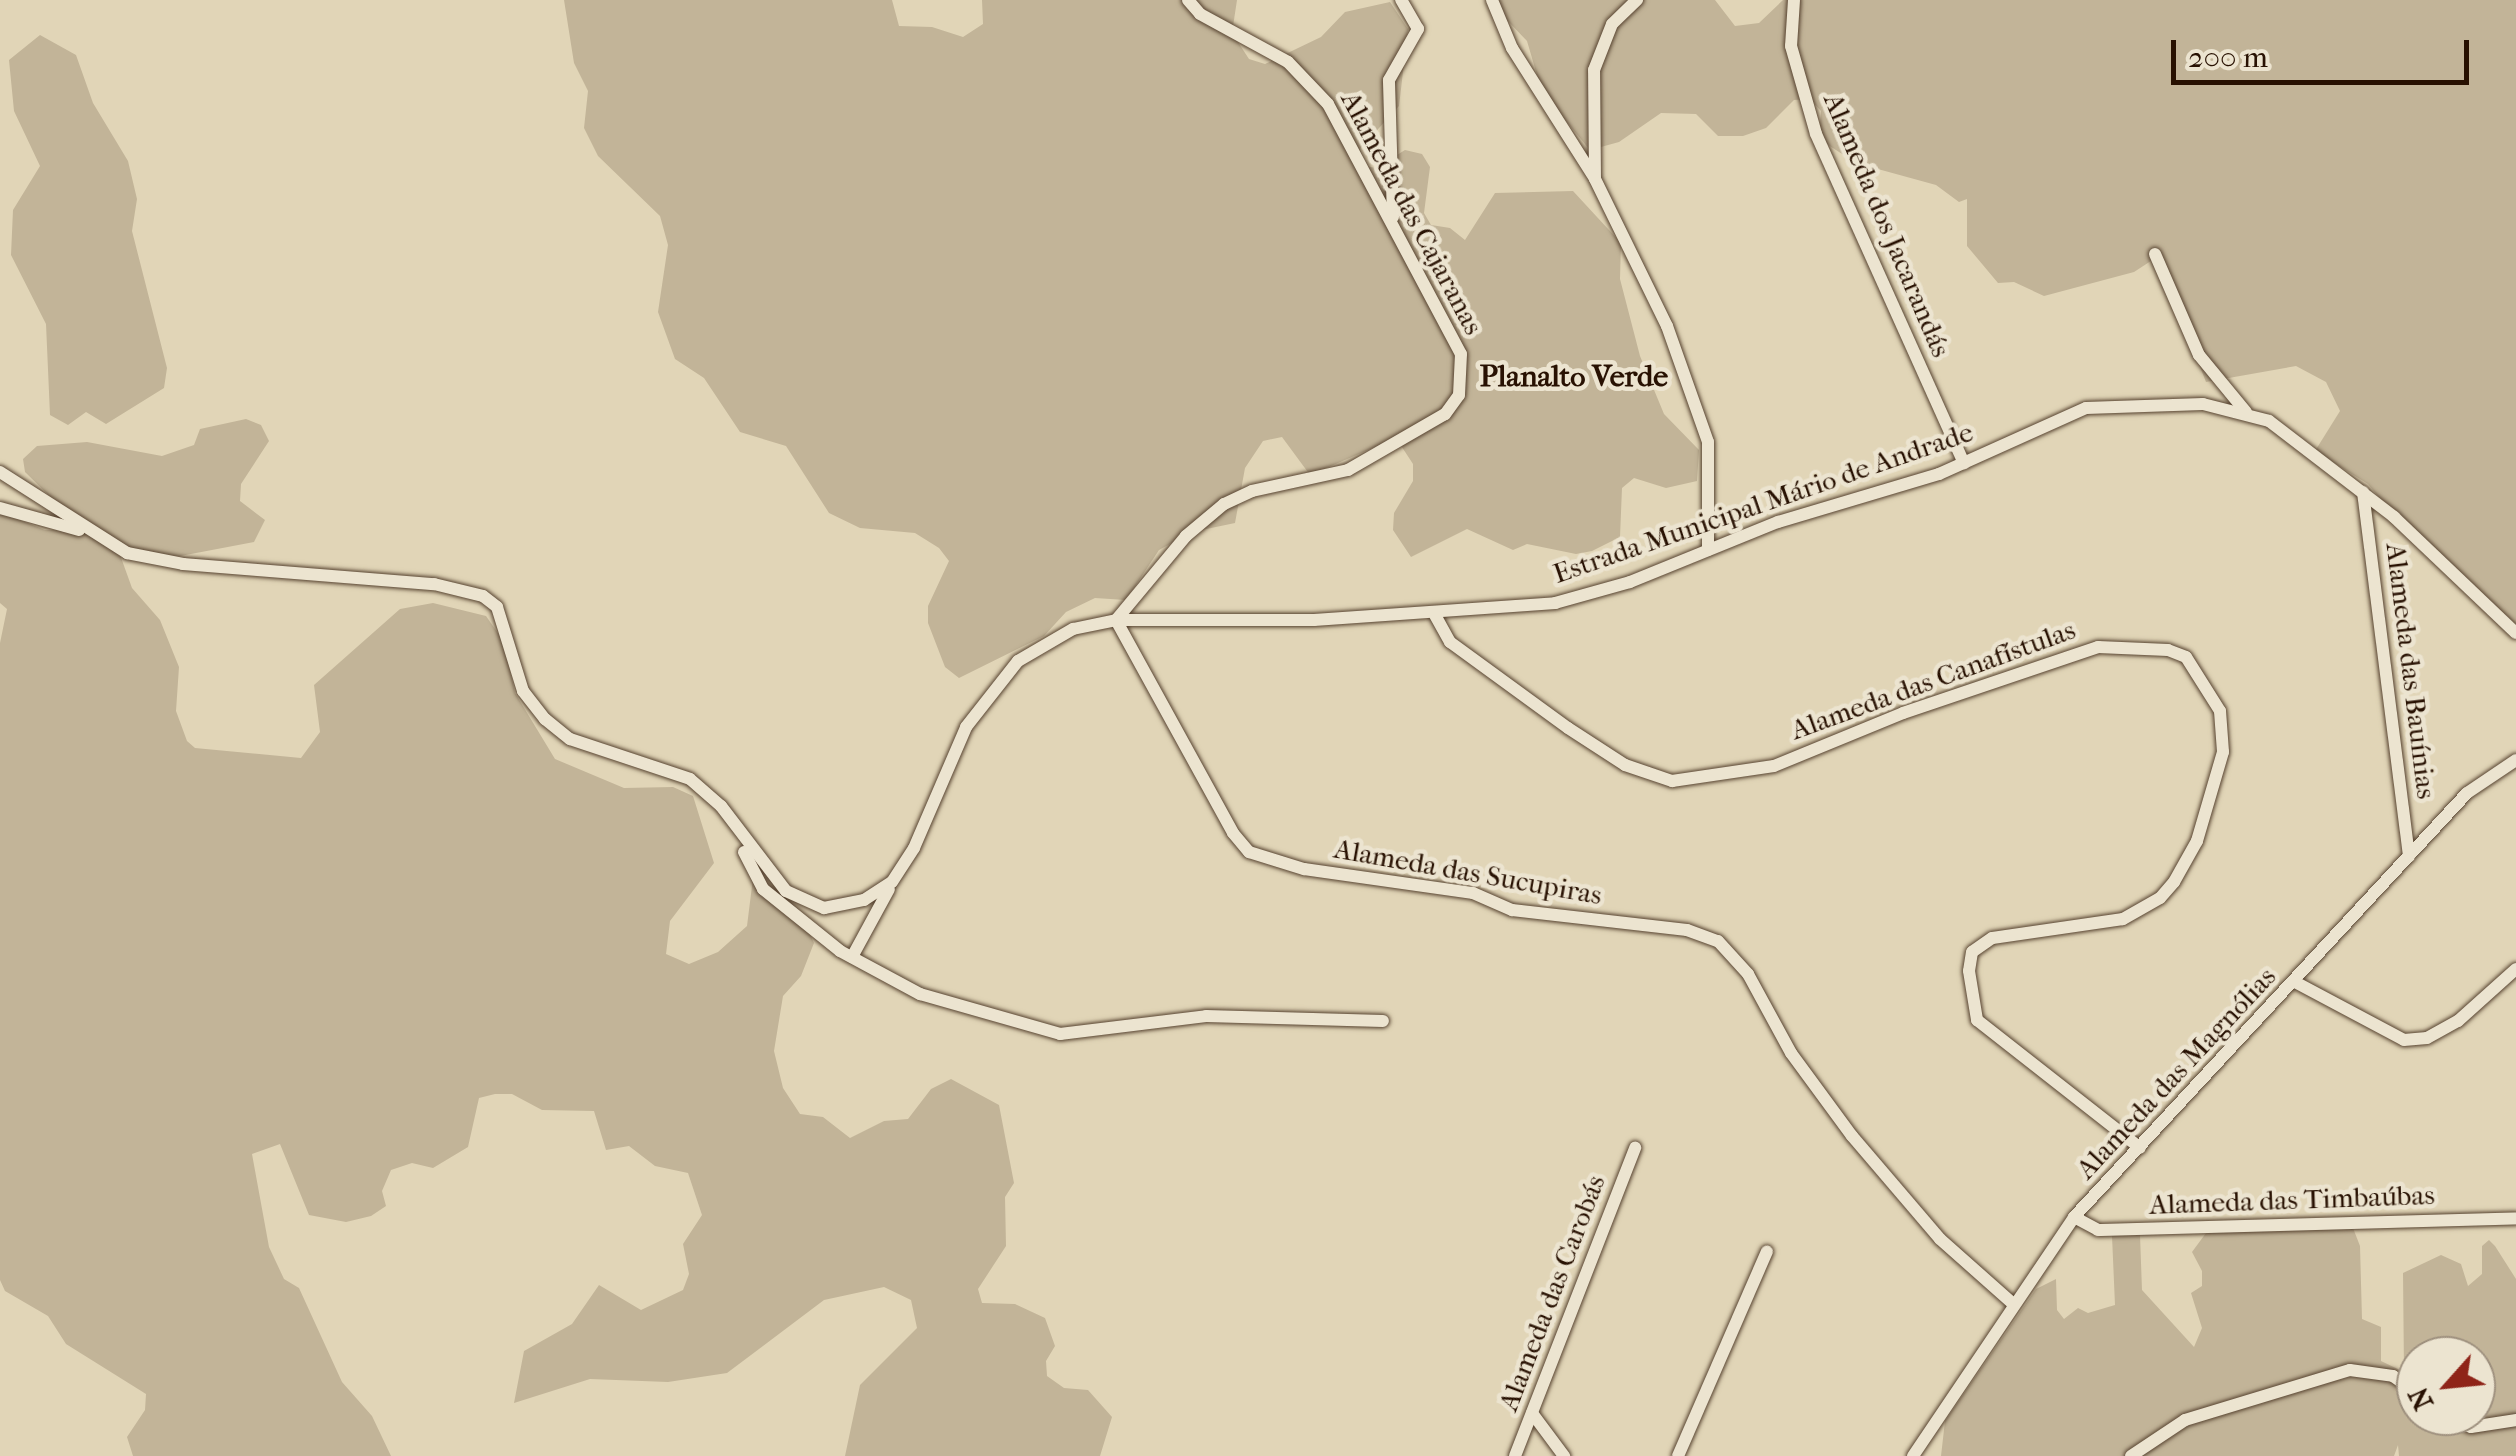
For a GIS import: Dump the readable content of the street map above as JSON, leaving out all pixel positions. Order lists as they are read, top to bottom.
{
  "streets": {
    "street": [
      "Alameda das Cajaranas",
      "Alameda dos Jacarandás",
      "Estrada Municipal Mário de Andrade",
      "Alameda das Bauínias",
      "Alameda das Canafístulas",
      "Alameda das Sucupiras",
      "Alameda das Magnólias",
      "Alameda das Timbaúbas",
      "Alameda das Carobás"
    ]
  },
  "crossings": [
    ["Alameda das Cajaranas", "Estrada Municipal Mário de Andrade"],
    ["Alameda das Cajaranas", "Alameda das Sucupiras"],
    ["Alameda dos Jacarandás", "Estrada Municipal Mário de Andrade"],
    ["Estrada Municipal Mário de Andrade", "Alameda das Bauínias"],
    ["Estrada Municipal Mário de Andrade", "Alameda das Canafístulas"],
    ["Estrada Municipal Mário de Andrade", "Alameda das Sucupiras"],
    ["Alameda das Bauínias", "Alameda das Magnólias"],
    ["Alameda das Canafístulas", "Alameda das Magnólias"],
    ["Alameda das Sucupiras", "Alameda das Magnólias"],
    ["Alameda das Magnólias", "Alameda das Timbaúbas"]
  ],
  "districts": ["Planalto Verde"],
  "scale_bar": "200 m",
  "north": "bottom left"
}
